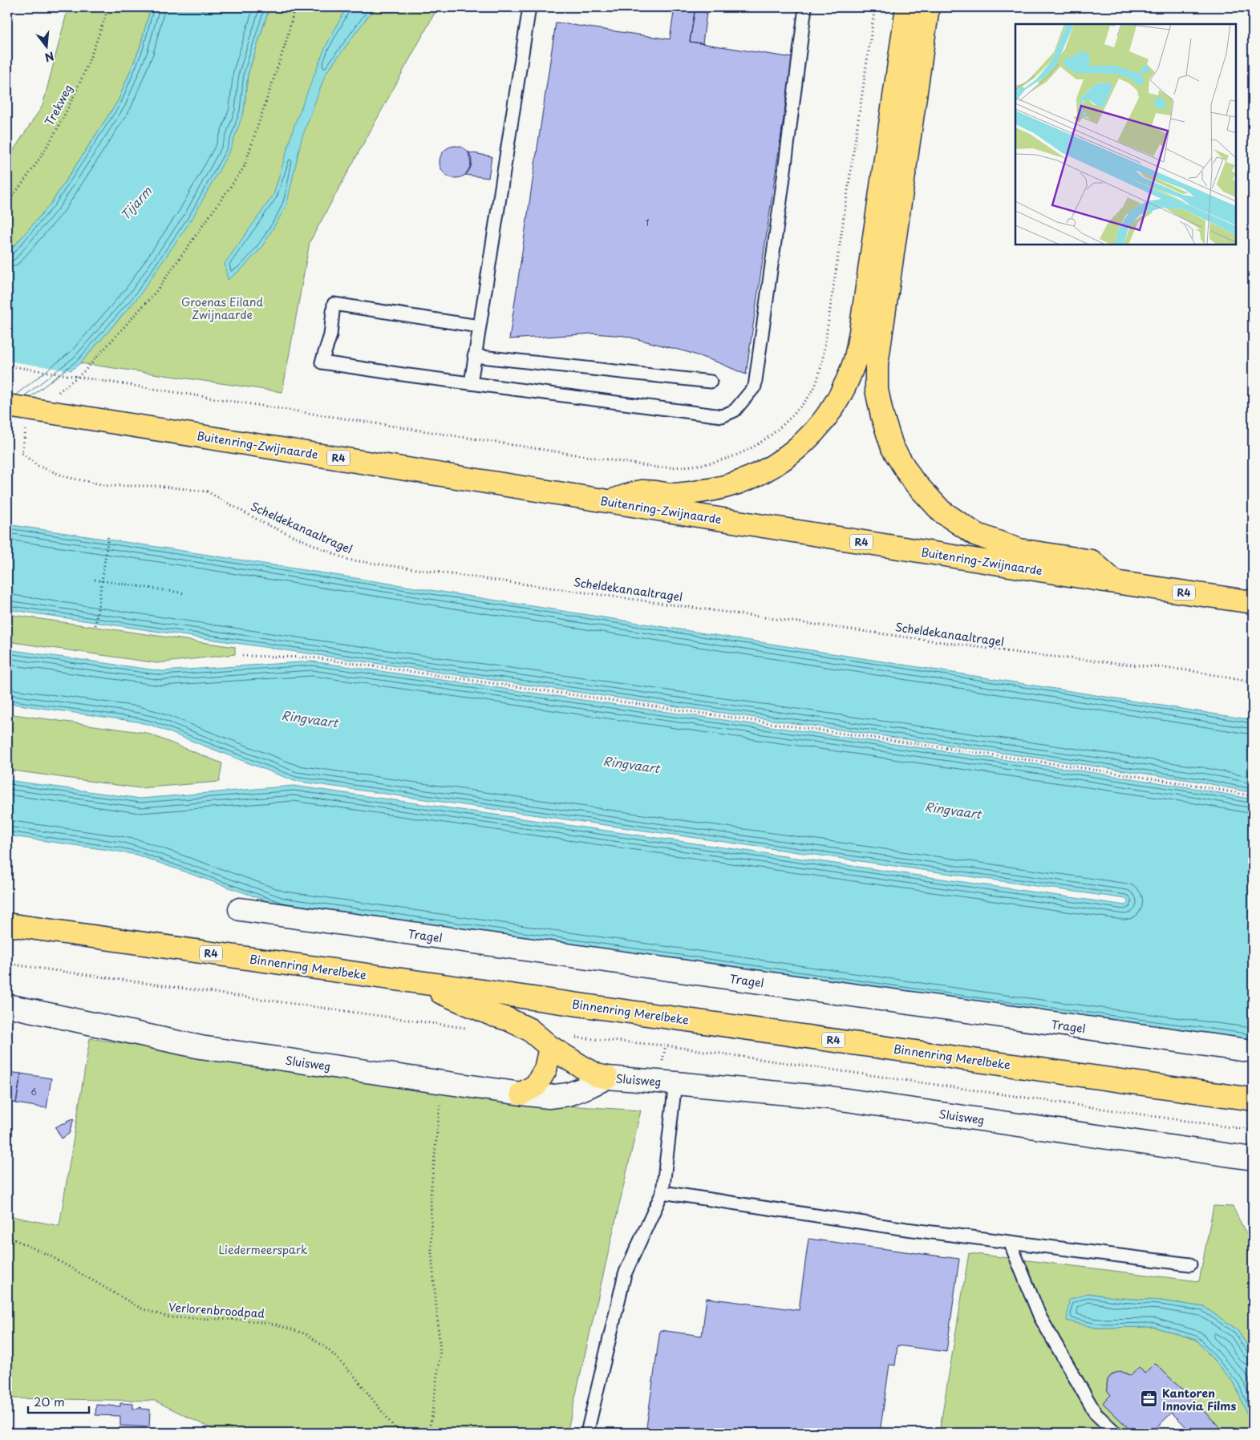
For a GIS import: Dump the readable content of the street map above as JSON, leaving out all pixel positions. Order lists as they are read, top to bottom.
{
  "streets": {
    "highway": ["Buitenring-Zwijnaarde", "R4", "Binnenring Merelbeke"],
    "street": ["Tragel", "Sluisweg"],
    "path": ["Trekweg", "Scheldekanaaltragel", "Verlorenbroodpad"]
  },
  "crossings": [
    ["R4", "Binnenring Merelbeke"],
    ["R4", "Sluisweg"]
  ],
  "water": ["Tijarm", "Ringvaart"],
  "parks": ["Groenas Eiland Zwijnaarde", "Liedermeerspark"],
  "places": {
    "office": ["Kantoren Innovia Films"]
  },
  "house_numbers": ["1", "6"],
  "scale_bar": "20 m",
  "north": "bottom"
}
